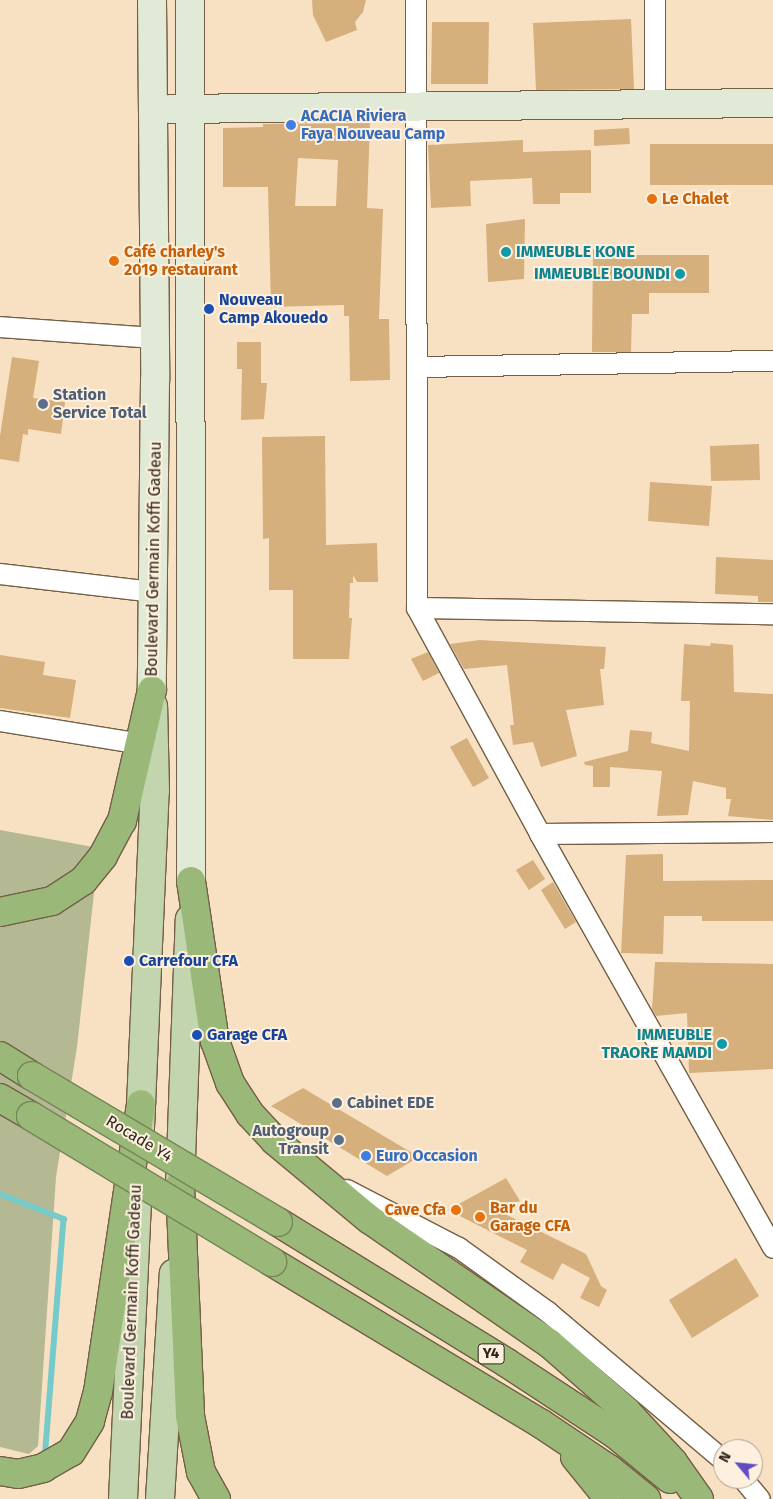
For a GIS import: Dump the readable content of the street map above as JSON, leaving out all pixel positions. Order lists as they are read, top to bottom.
{
  "streets": {
    "highway": ["Rocade Y4", "Y4"],
    "main road": ["Boulevard Germain Koffi Gadeau"]
  },
  "places": [
    "ACACIA Riviera Faya Nouveau Camp",
    "Le Chalet",
    "IMMEUBLE KONE",
    "Café charley's 2019 restaurant",
    "IMMEUBLE BOUNDI",
    "Nouveau Camp Akouedo",
    "Station Service Total",
    "Carrefour CFA",
    "Garage CFA",
    "IMMEUBLE TRAORE MAMDI",
    "Cabinet EDE",
    "Autogroup Transit",
    "Euro Occasion",
    "Cave Cfa",
    "Bar du Garage CFA"
  ],
  "north": "top left"
}
